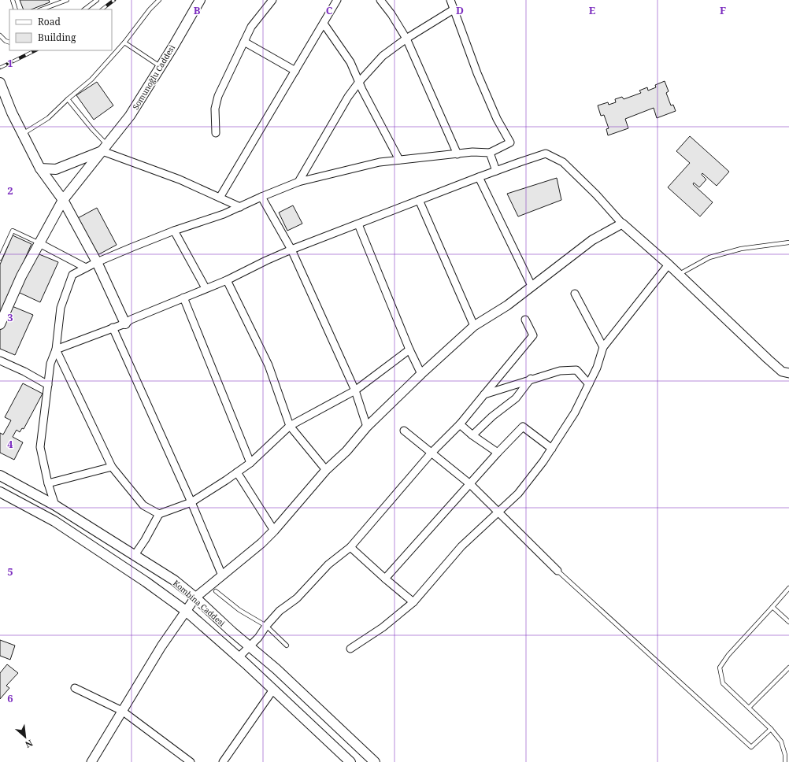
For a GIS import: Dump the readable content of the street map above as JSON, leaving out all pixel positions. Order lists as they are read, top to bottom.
{
  "streets": {
    "main road": ["Somunoğlu Caddesi", "Kombina Caddesi"]
  },
  "legend": ["Road", "Building"],
  "north": "bottom right",
  "grid": {
    "columns": [
      "B",
      "C",
      "D",
      "E",
      "F"
    ],
    "rows": [
      "1",
      "2",
      "3",
      "4",
      "5",
      "6"
    ]
  }
}
